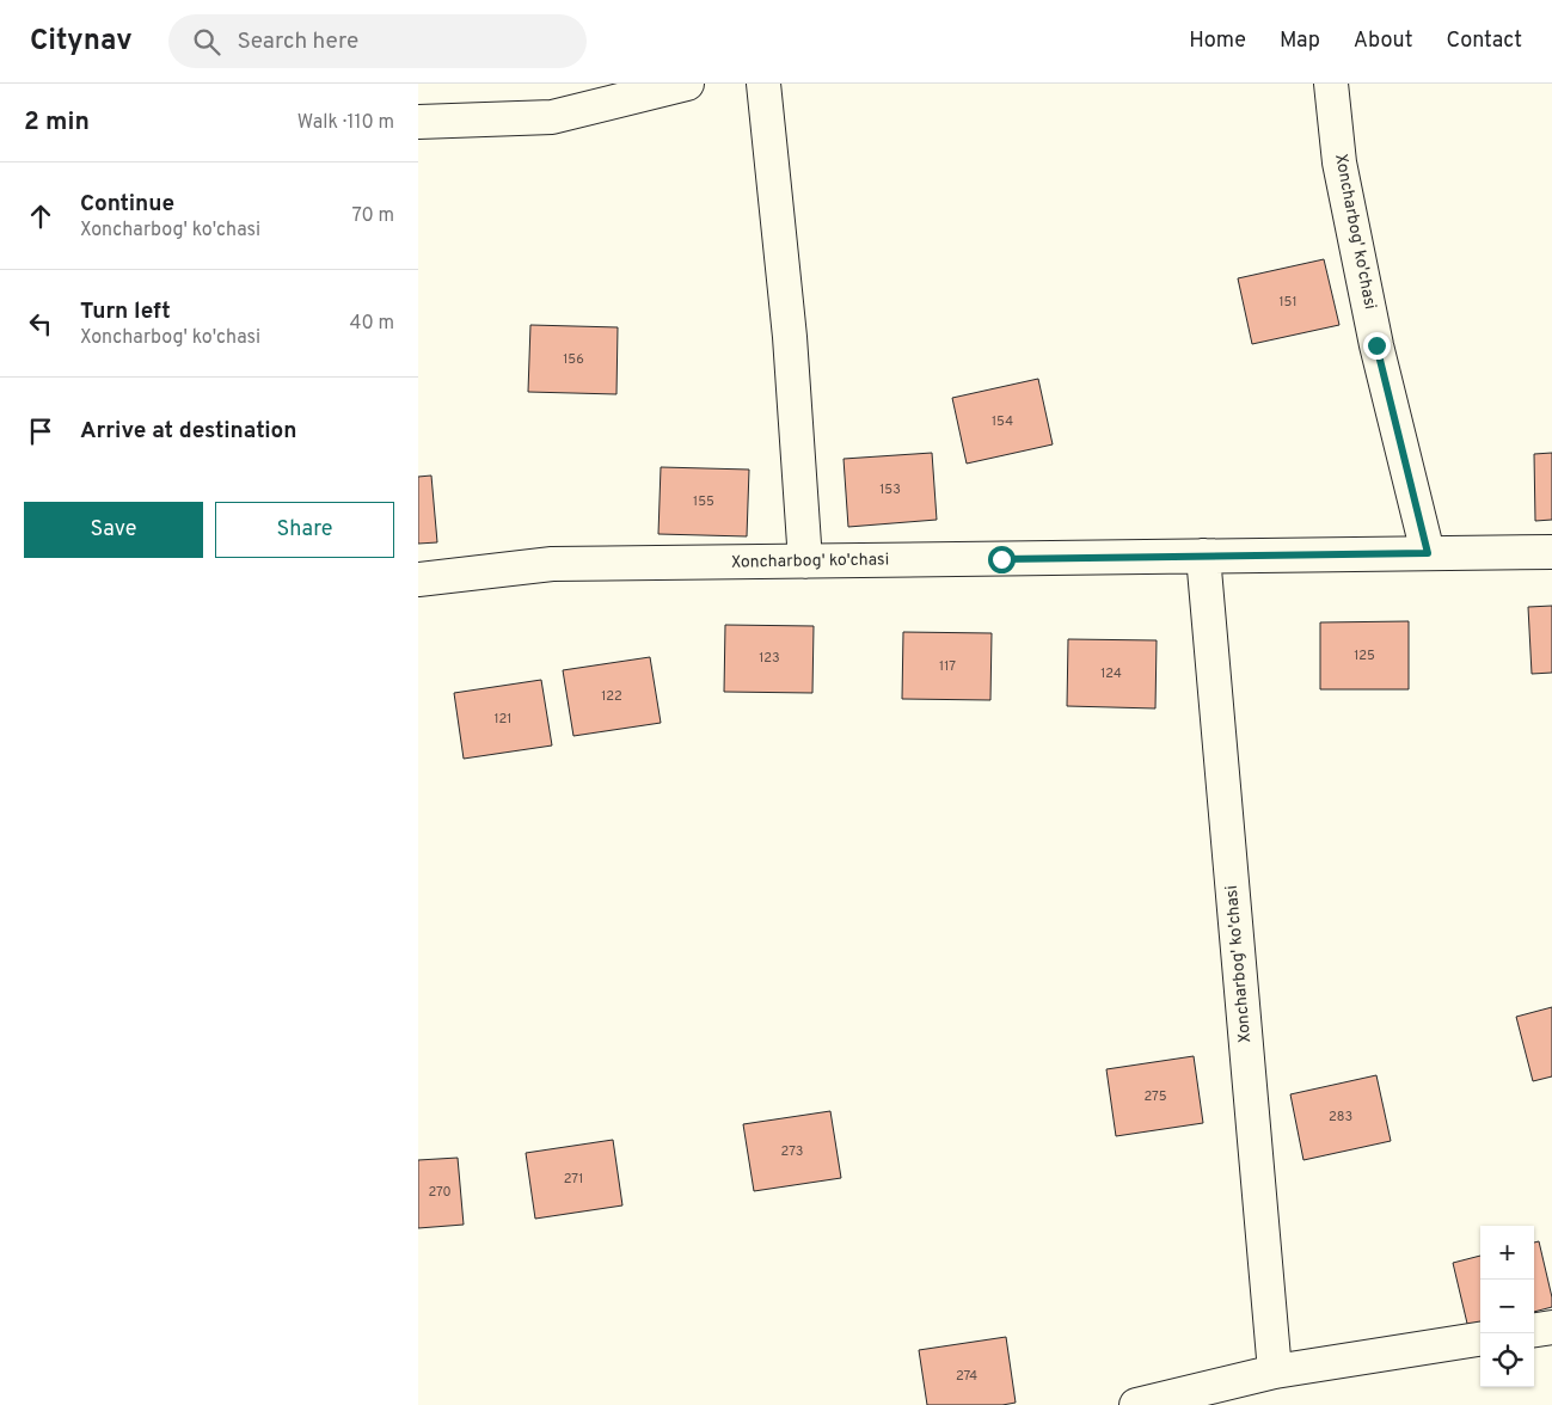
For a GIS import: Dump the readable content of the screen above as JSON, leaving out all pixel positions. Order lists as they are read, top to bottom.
{
  "streets": {
    "street": ["Xoncharbog' ko'chasi"]
  },
  "house_numbers": [
    "151",
    "156",
    "154",
    "153",
    "155",
    "125",
    "123",
    "117",
    "124",
    "122",
    "121",
    "275",
    "283",
    "273",
    "271",
    "270",
    "274"
  ],
  "page": {
    "header": "Citynav",
    "search": "Search here",
    "nav": [
      "Home",
      "Map",
      "About",
      "Contact"
    ],
    "heading": ["2 min", "Walk · 110 m"],
    "list": [
      ["Continue", "Xoncharbog' ko'chasi", "70 m"],
      ["Turn left", "Xoncharbog' ko'chasi", "40 m"],
      "Arrive at destination"
    ],
    "buttons": ["Save", "Share"],
    "map_buttons": ["+", "−"]
  }
}
